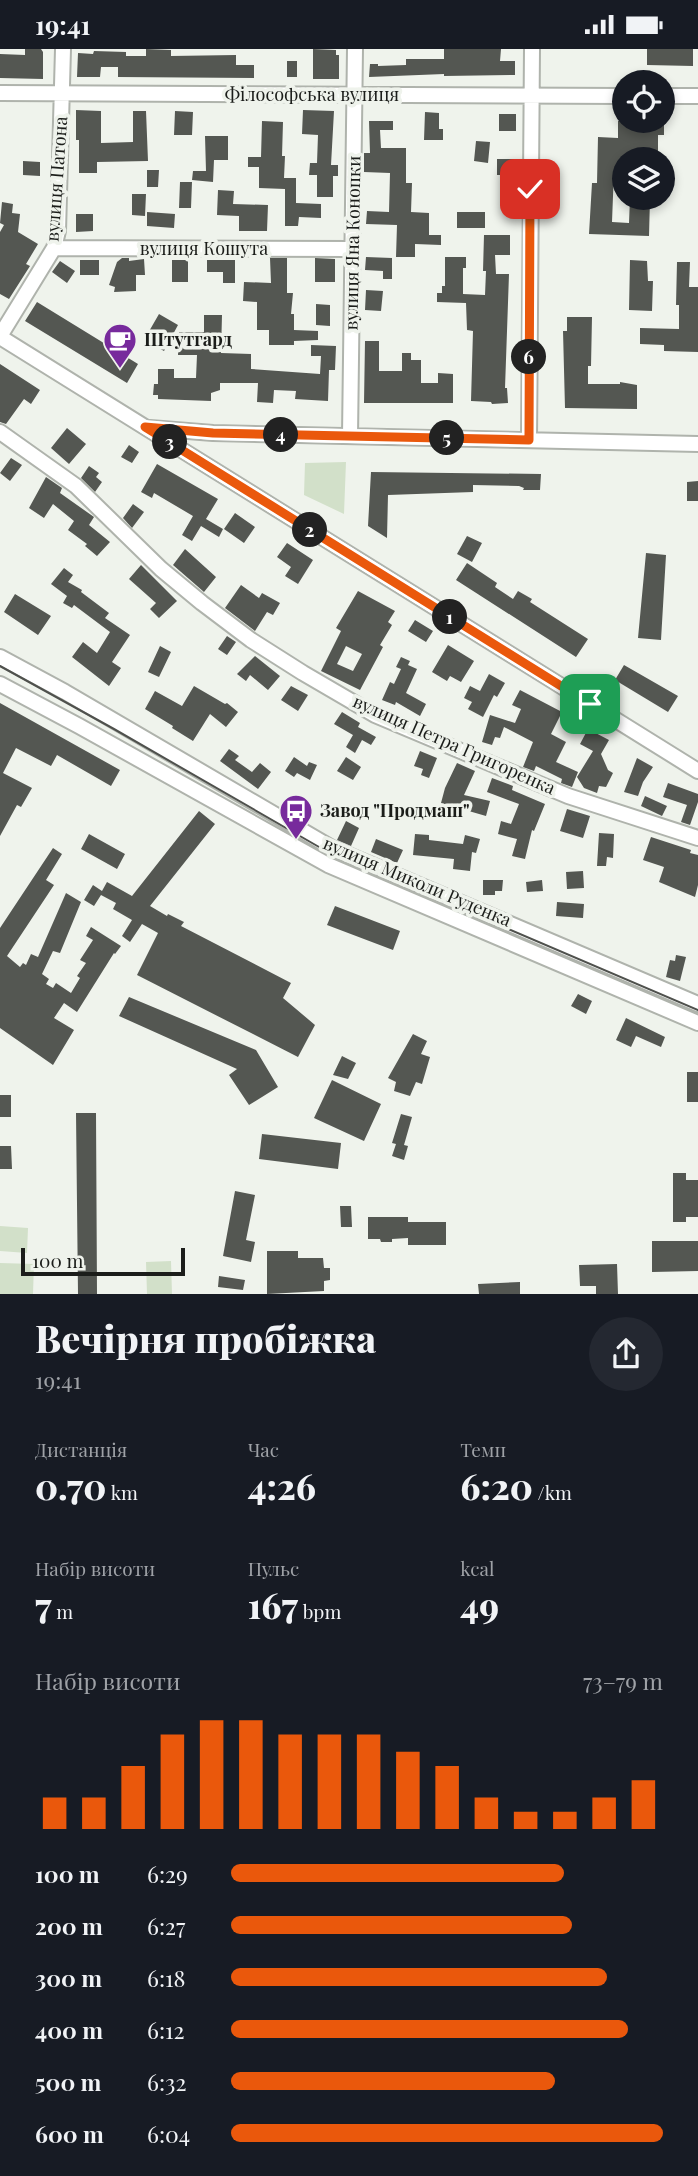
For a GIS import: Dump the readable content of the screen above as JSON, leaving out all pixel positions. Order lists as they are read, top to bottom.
{
  "streets": {
    "street": [
      "Філософська вулиця",
      "вулиця Патона",
      "вулиця Яна Конопки",
      "вулиця Кошута",
      "вулиця Петра Григоренка",
      "вулиця Миколи Руденка"
    ]
  },
  "crossings": [
    ["Філософська вулиця", "вулиця Патона"],
    ["Філософська вулиця", "вулиця Яна Конопки"],
    ["вулиця Патона", "вулиця Кошута"],
    ["вулиця Яна Конопки", "вулиця Кошута"]
  ],
  "places": {
    "cafe": ["Штутгард"],
    "bus stop": ["Завод \"Продмаш\""]
  },
  "scale_bar": "100 m",
  "page": {
    "status": "19:41",
    "pins": [
      "6",
      "4",
      "5",
      "3",
      "2",
      "1"
    ],
    "scale": "100 m",
    "heading": ["Вечірня пробіжка", "19:41"],
    "stats": [
      ["Дистанція", "0.70 km"],
      ["Час", "4:26"],
      ["Темп", "6:20 /km"],
      ["Набір висоти", "7 m"],
      ["Пульс", "167 bpm"],
      ["kcal", "49"]
    ],
    "chart": ["Набір висоти", "73–79 m"],
    "list": [
      {
        "name": "100 m",
        "note": "6:29"
      },
      {
        "name": "200 m",
        "note": "6:27"
      },
      {
        "name": "300 m",
        "note": "6:18"
      },
      {
        "name": "400 m",
        "note": "6:12"
      },
      {
        "name": "500 m",
        "note": "6:32"
      },
      {
        "name": "600 m",
        "note": "6:04"
      }
    ]
  }
}
